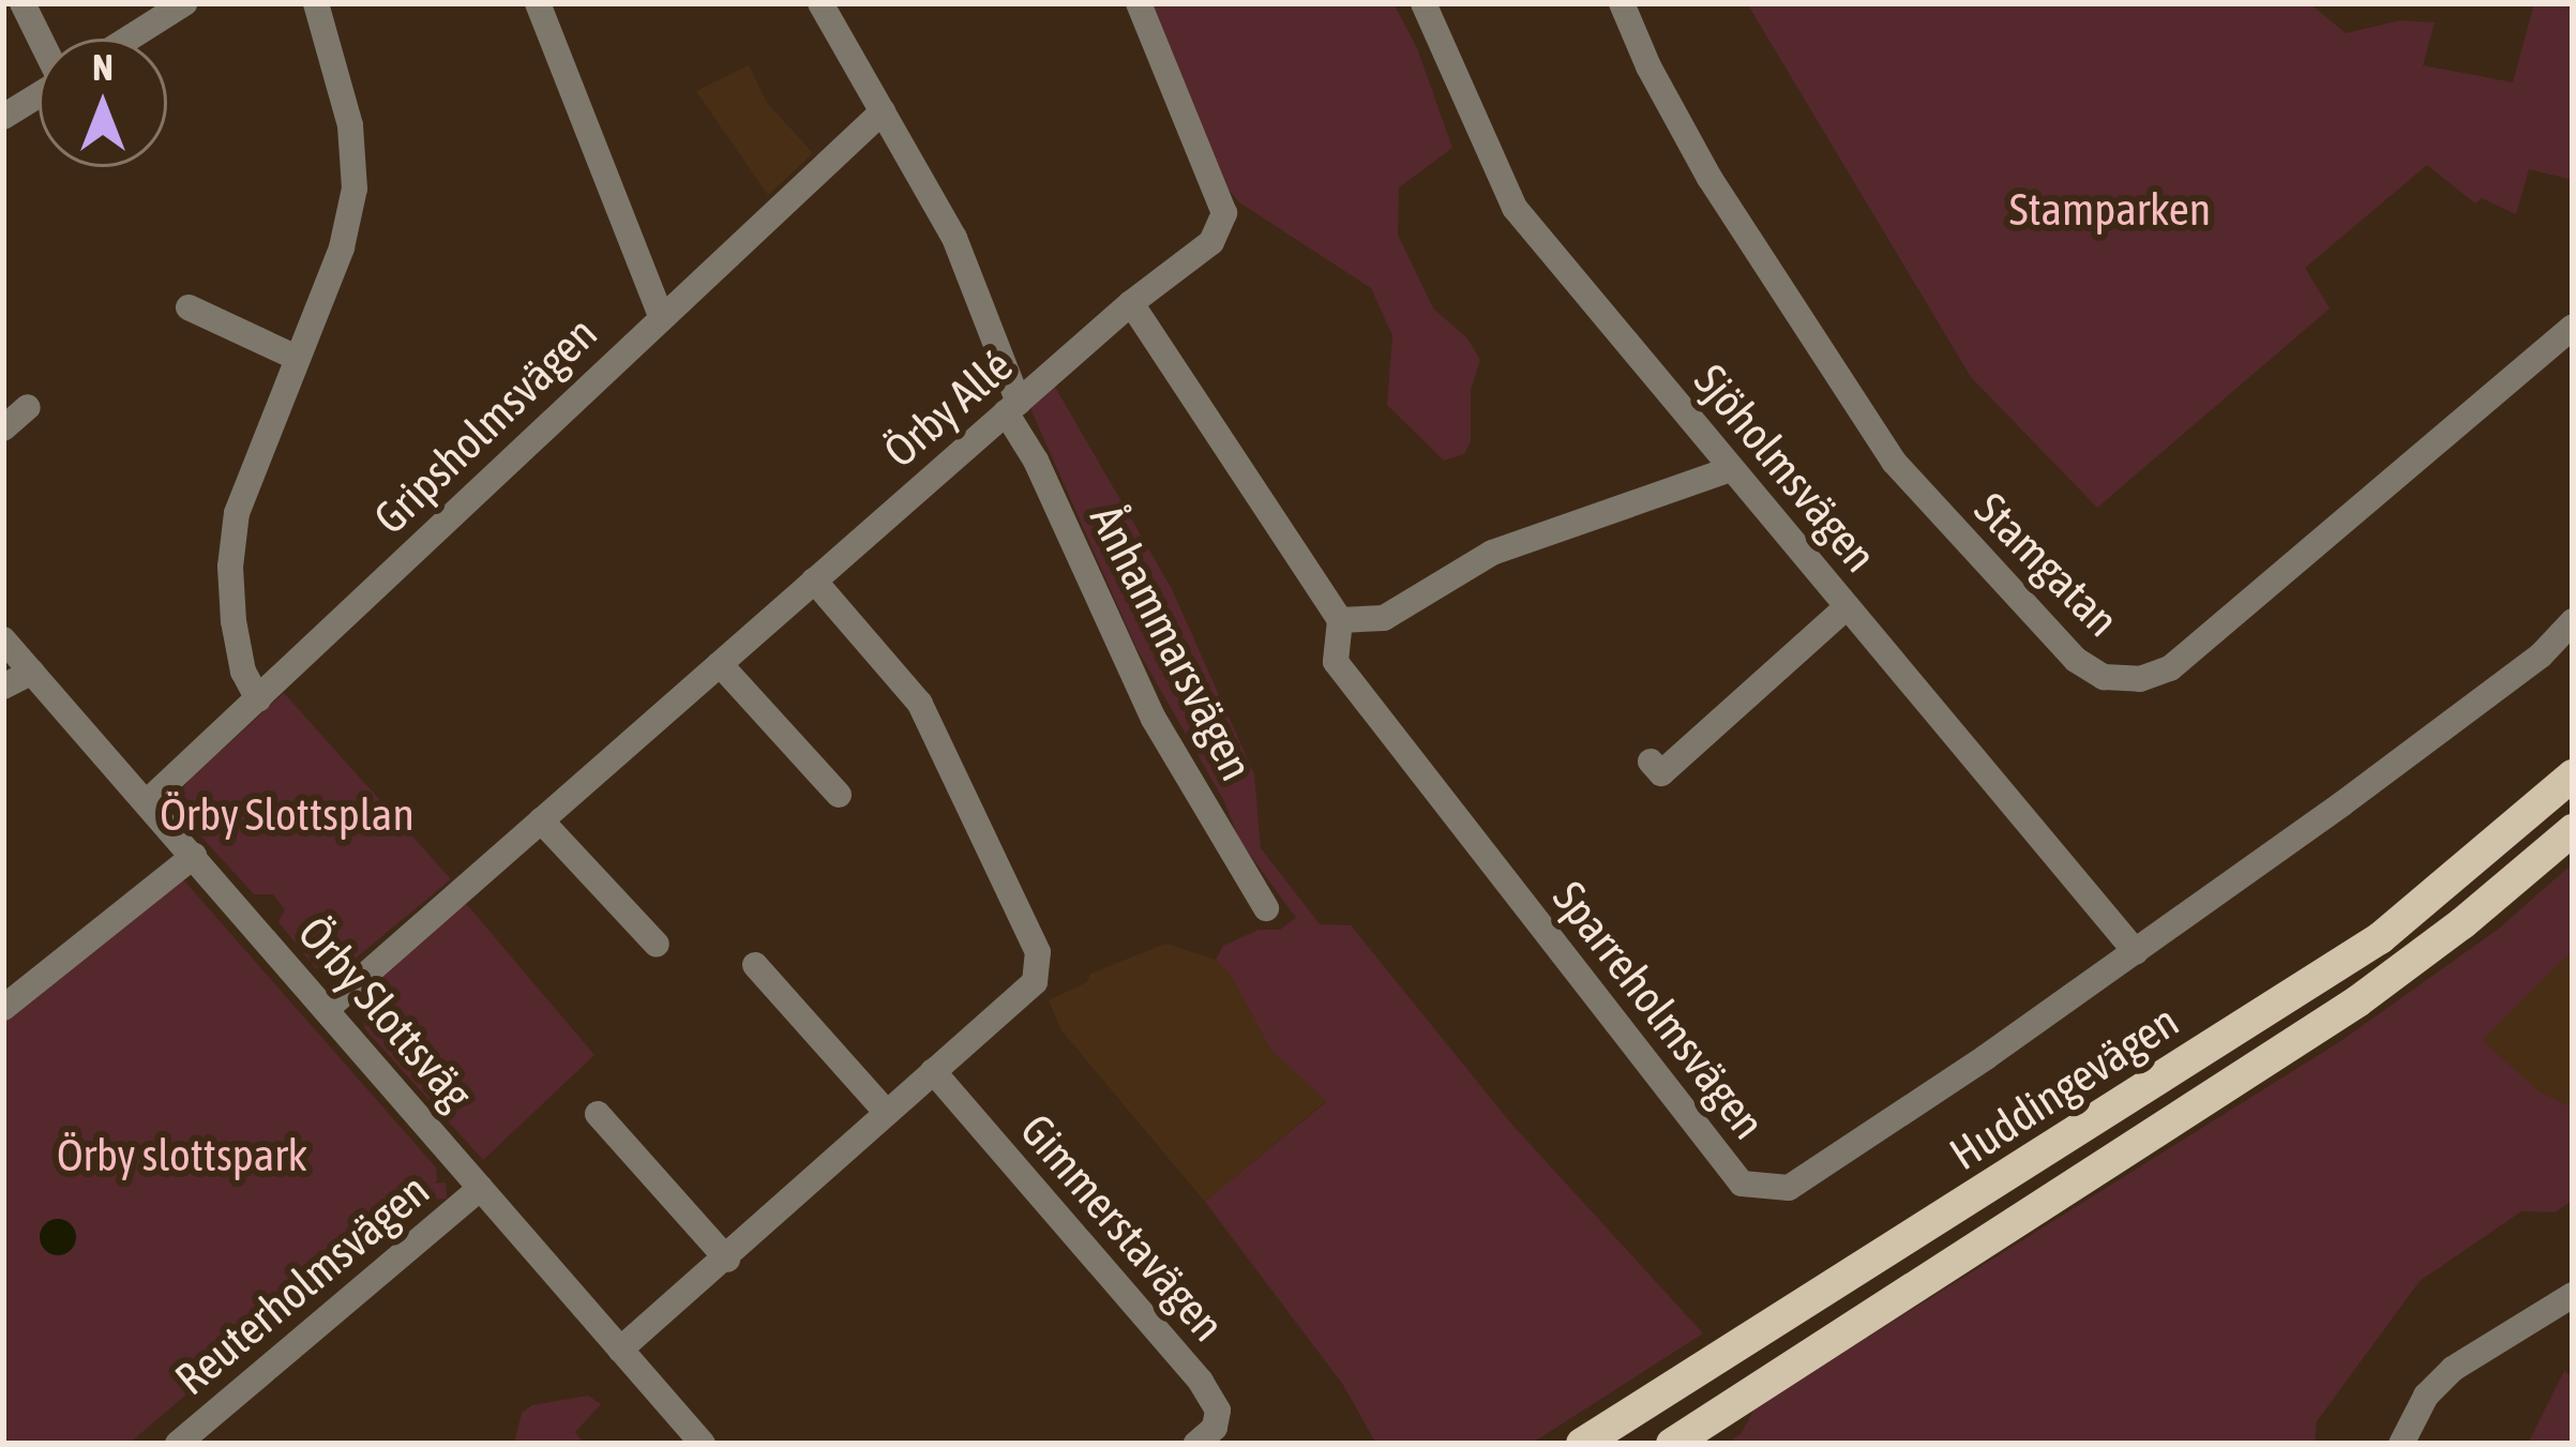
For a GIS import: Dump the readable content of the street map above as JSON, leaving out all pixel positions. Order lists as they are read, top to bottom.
{
  "streets": {
    "main road": ["Huddingevägen"],
    "street": [
      "Örby Allé",
      "Gripsholmsvägen",
      "Sjöholmsvägen",
      "Stamgatan",
      "Ånhammarsvägen",
      "Sparreholmsvägen",
      "Örby Slottsväg",
      "Gimmerstavägen",
      "Reuterholmsvägen"
    ]
  },
  "crossings": [
    ["Örby Allé", "Ånhammarsvägen"],
    ["Örby Allé", "Sparreholmsvägen"],
    ["Örby Allé", "Örby Slottsväg"],
    ["Gripsholmsvägen", "Ånhammarsvägen"],
    ["Gripsholmsvägen", "Örby Slottsväg"],
    ["Sjöholmsvägen", "Sparreholmsvägen"],
    ["Örby Slottsväg", "Reuterholmsvägen"]
  ],
  "parks": ["Stamparken", "Örby Slottsplan", "Örby slottspark"],
  "north": "top"
}
